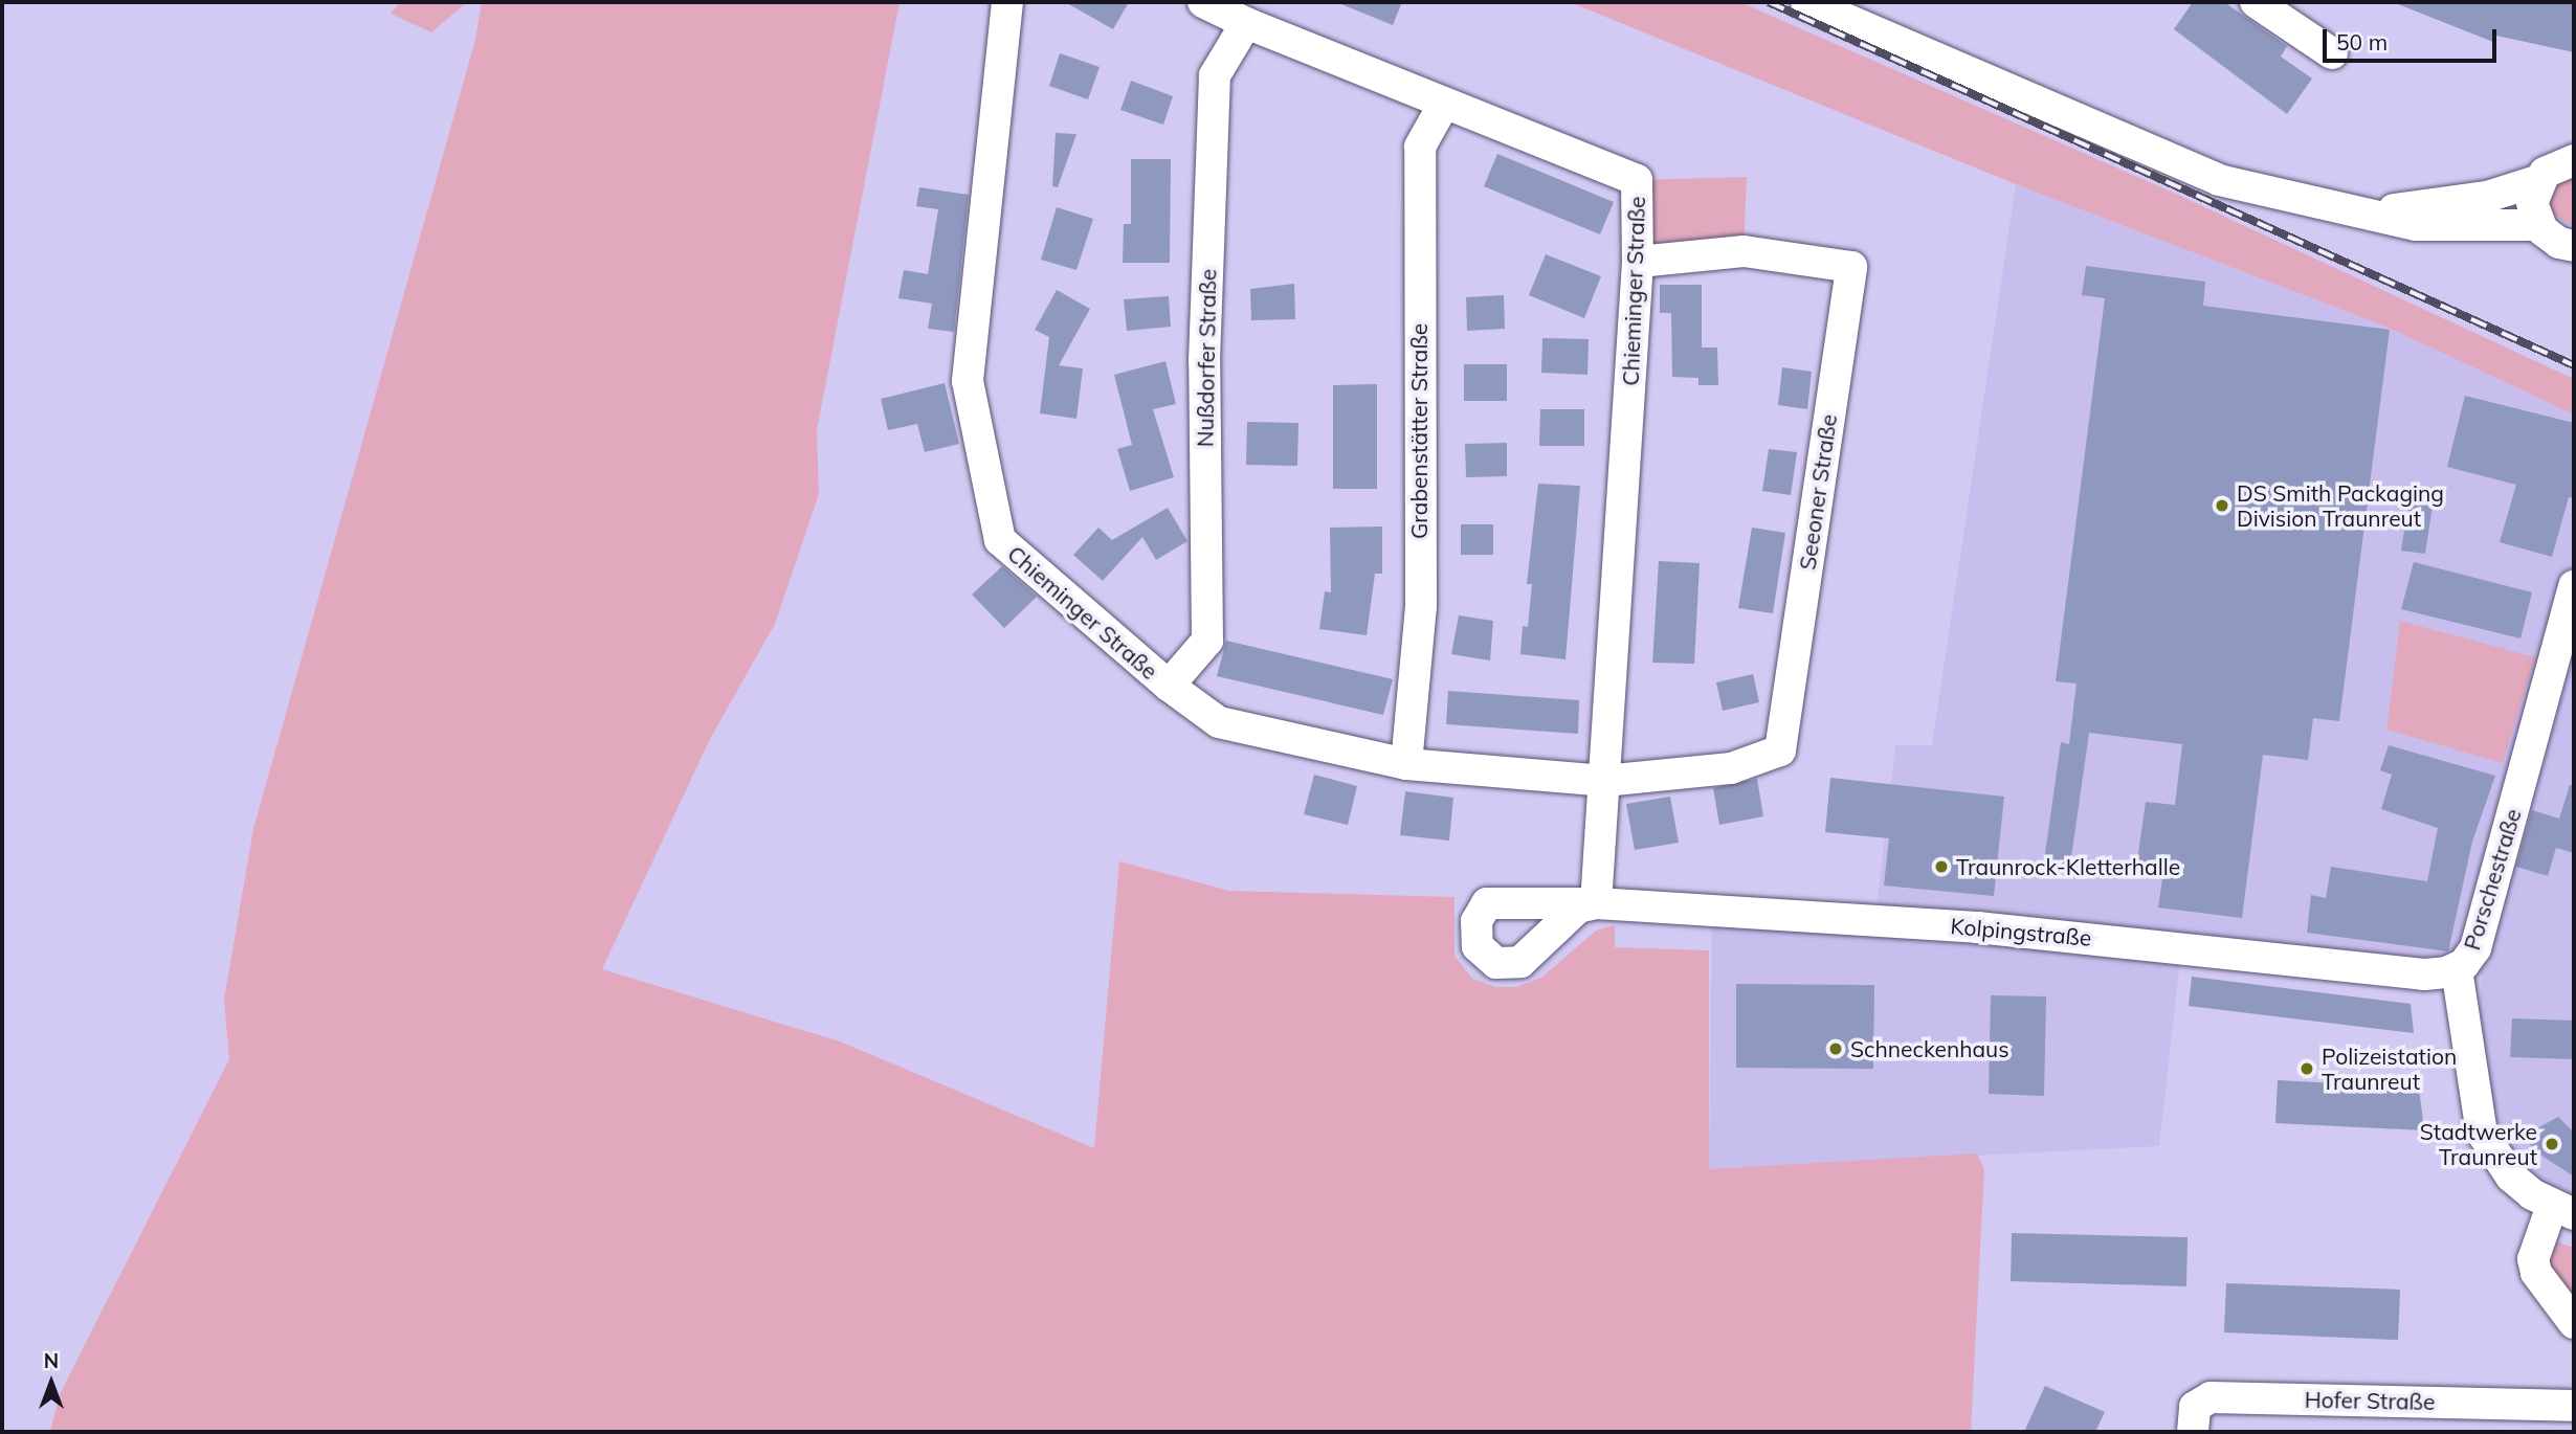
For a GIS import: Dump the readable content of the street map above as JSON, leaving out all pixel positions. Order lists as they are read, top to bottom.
{
  "streets": {
    "street": [
      "Chieminger Straße",
      "Nußdorfer Straße",
      "Grabenstätter Straße",
      "Seeoner Straße",
      "Porschestraße",
      "Kolpingstraße",
      "Hofer Straße"
    ]
  },
  "crossings": [
    ["Chieminger Straße", "Nußdorfer Straße"],
    ["Chieminger Straße", "Grabenstätter Straße"],
    ["Chieminger Straße", "Seeoner Straße"],
    ["Chieminger Straße", "Kolpingstraße"],
    ["Porschestraße", "Kolpingstraße"]
  ],
  "places": [
    "DS Smith Packaging Division Traunreut",
    "Traunrock-Kletterhalle",
    "Schneckenhaus",
    "Polizeistation Traunreut",
    "Stadtwerke Traunreut"
  ],
  "scale_bar": "50 m",
  "north": "top"
}
